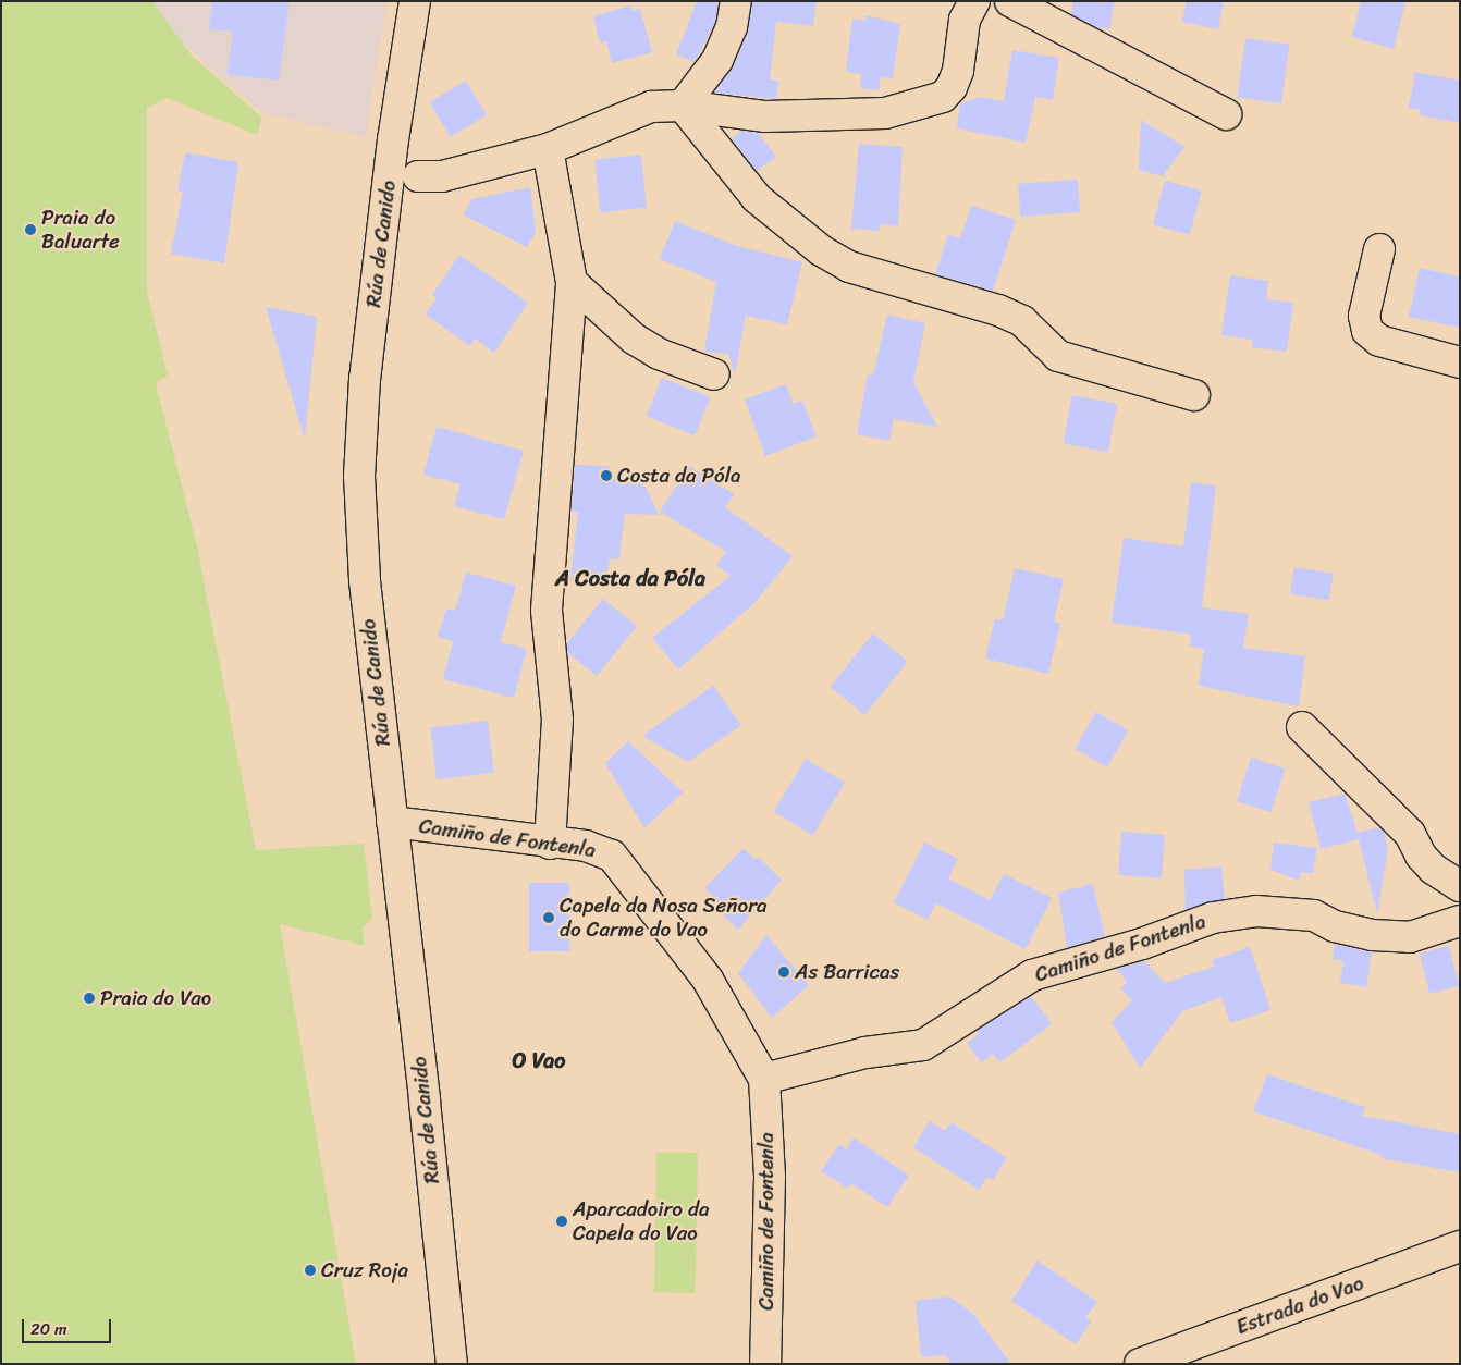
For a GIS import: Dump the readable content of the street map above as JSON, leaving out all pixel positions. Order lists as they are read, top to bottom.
{
  "streets": {
    "street": ["Rúa de Canido", "Camiño de Fontenla", "Estrada do Vao"]
  },
  "crossings": [
    ["Rúa de Canido", "Camiño de Fontenla"]
  ],
  "districts": ["A Costa da Póla", "O Vao"],
  "places": [
    "Praia do Baluarte",
    "Costa da Póla",
    "Capela da Nosa Señora do Carme do Vao",
    "As Barricas",
    "Praia do Vao",
    "Aparcadoiro da Capela do Vao",
    "Cruz Roja"
  ],
  "scale_bar": "20 m"
}
